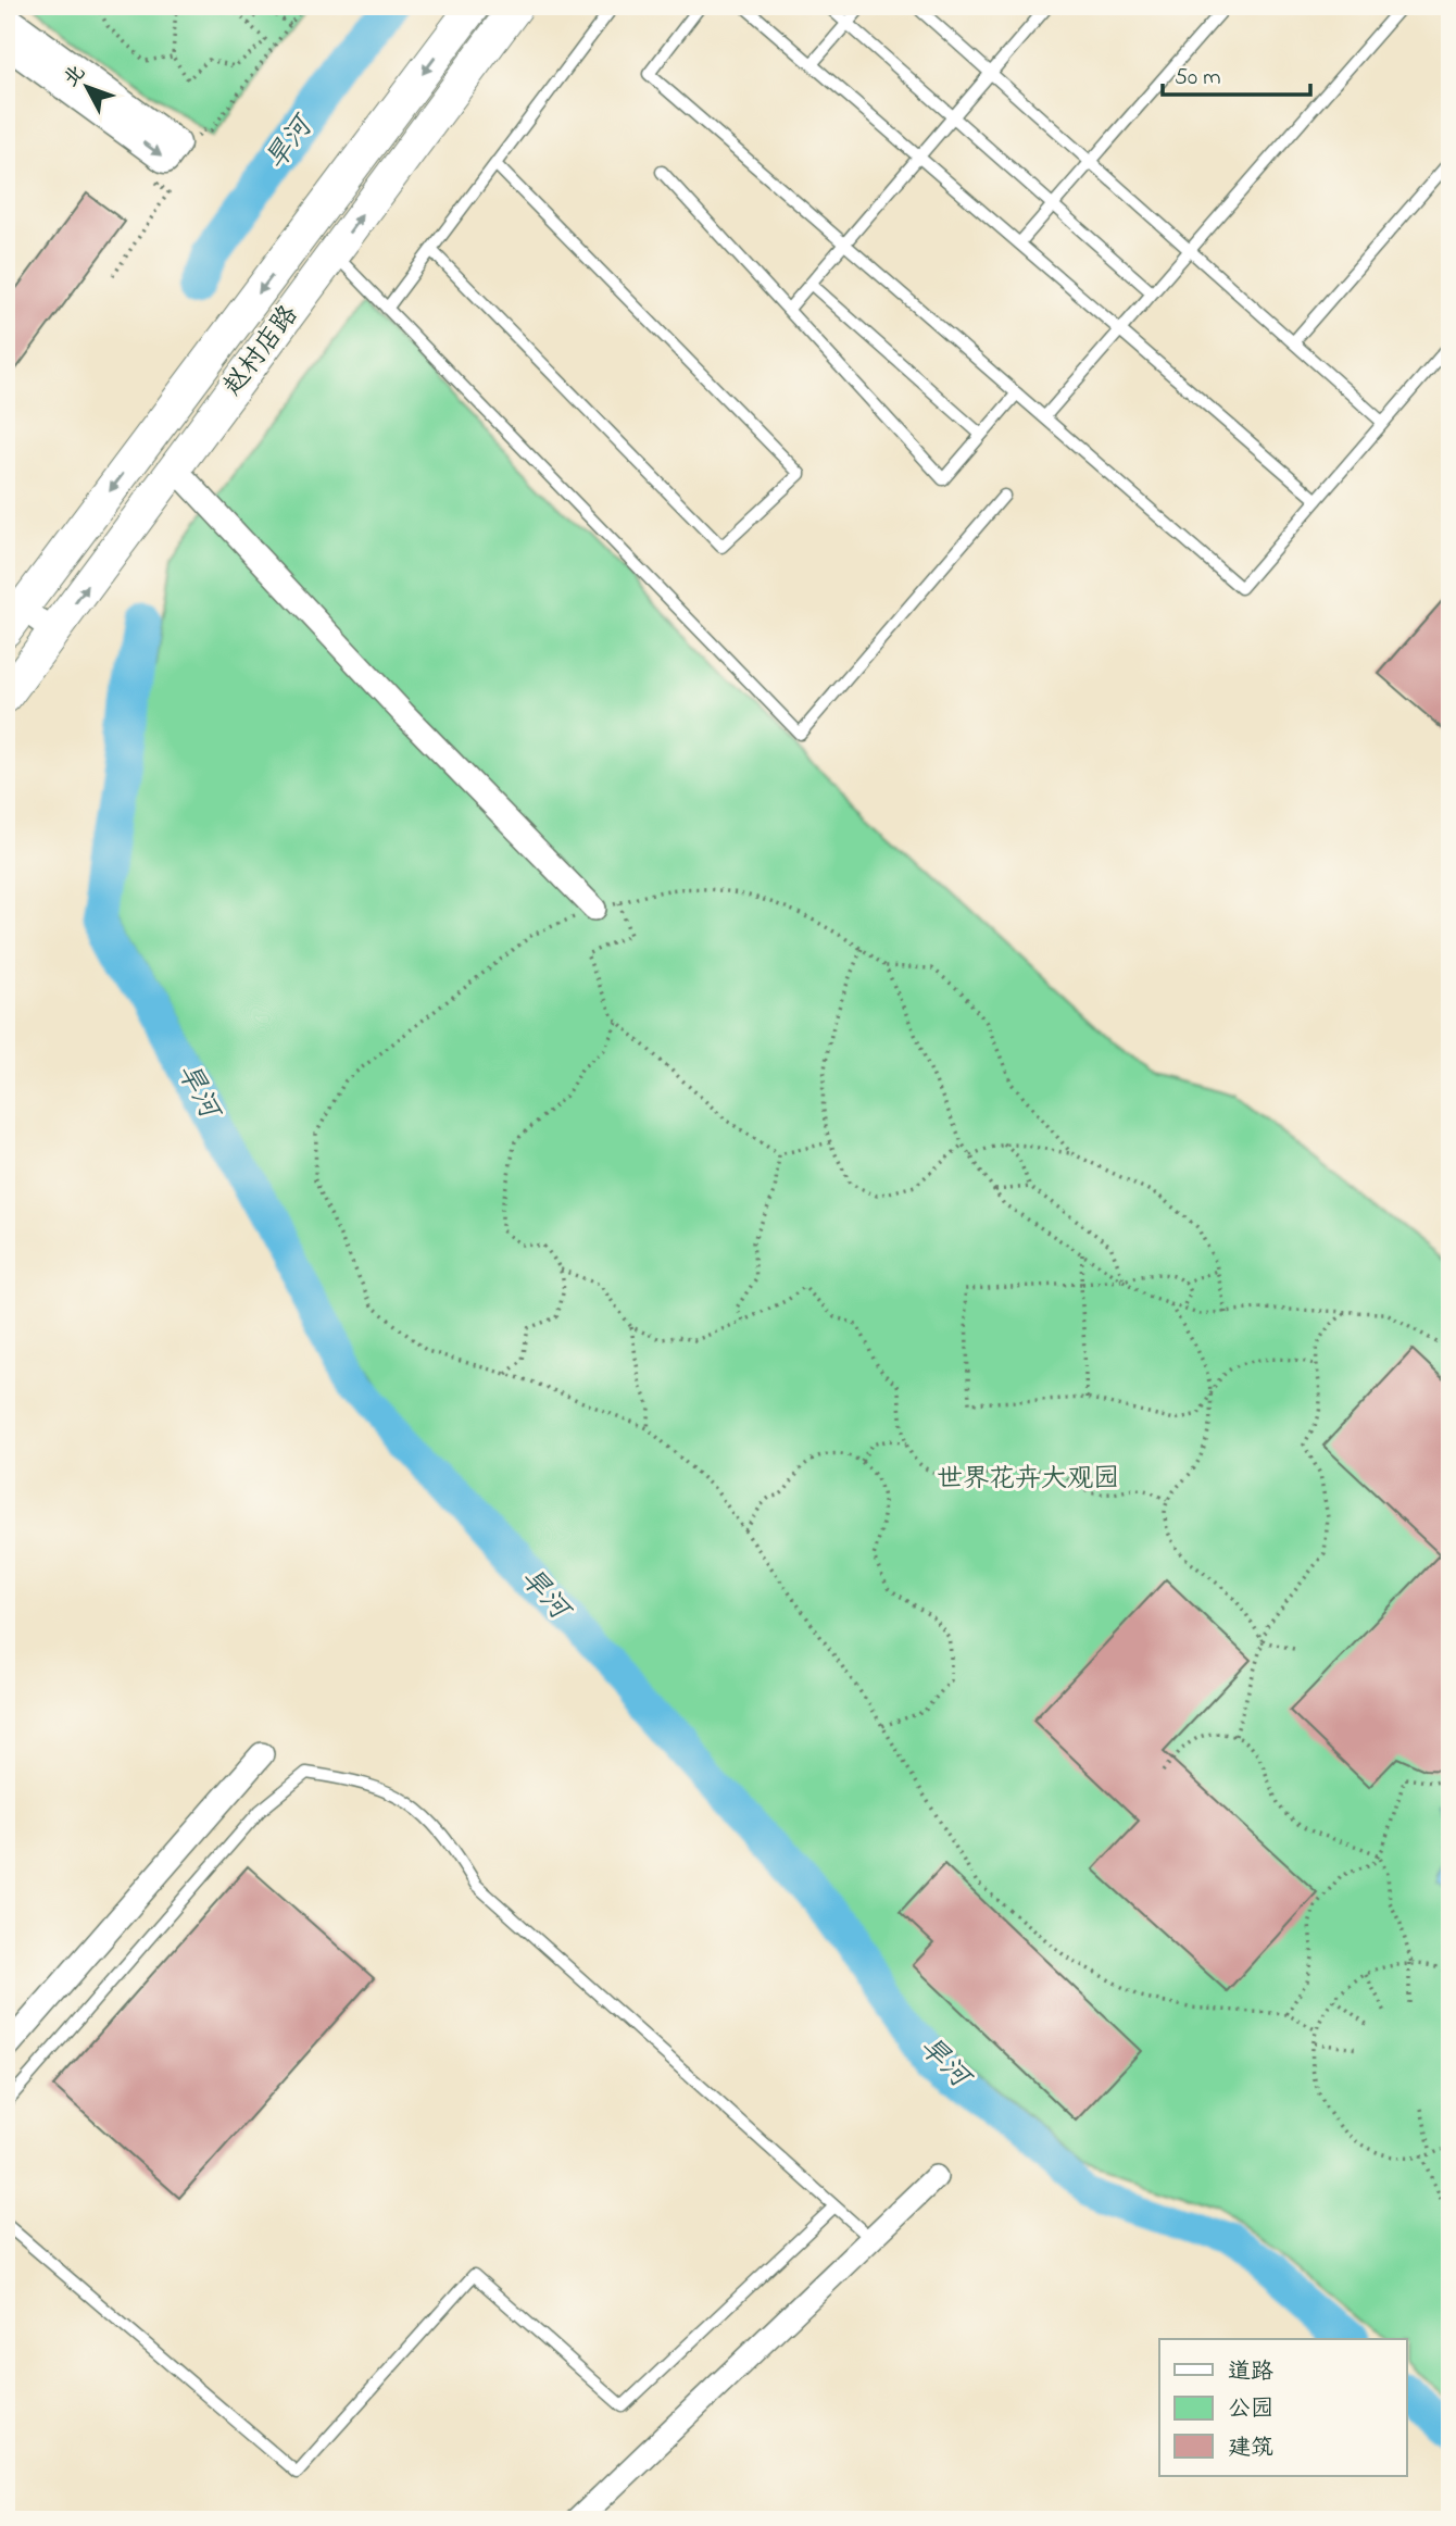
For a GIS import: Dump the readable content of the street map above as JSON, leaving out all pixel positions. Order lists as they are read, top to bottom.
{
  "streets": {
    "main road": ["赵村店路"]
  },
  "water": ["旱河"],
  "parks": ["世界花卉大观园"],
  "legend": ["道路", "公园", "建筑"],
  "scale_bar": "50 m",
  "north": "top left"
}
